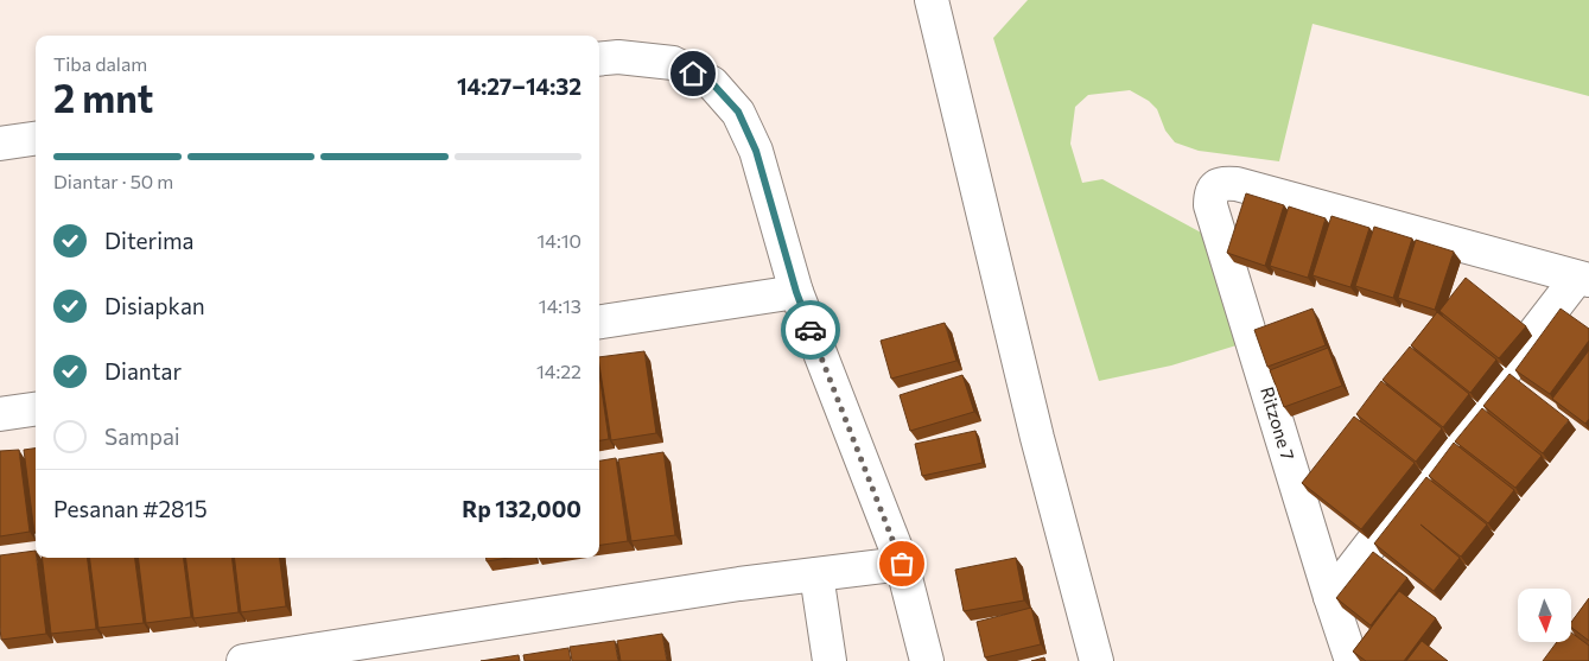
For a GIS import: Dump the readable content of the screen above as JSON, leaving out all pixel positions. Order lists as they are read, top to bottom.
{
  "streets": {
    "street": ["Ritzone 7"]
  },
  "north": "bottom",
  "page": {
    "heading": ["2 mnt", "Tiba dalam", "14:27–14:32"],
    "panel": ["Pesanan #2815", "Rp 132,000"],
    "bar": "Diantar · 50 m",
    "list": [
      ["Diterima", "14:10"],
      ["Disiapkan", "14:13"],
      ["Diantar", "14:22"],
      "Sampai"
    ]
  }
}
